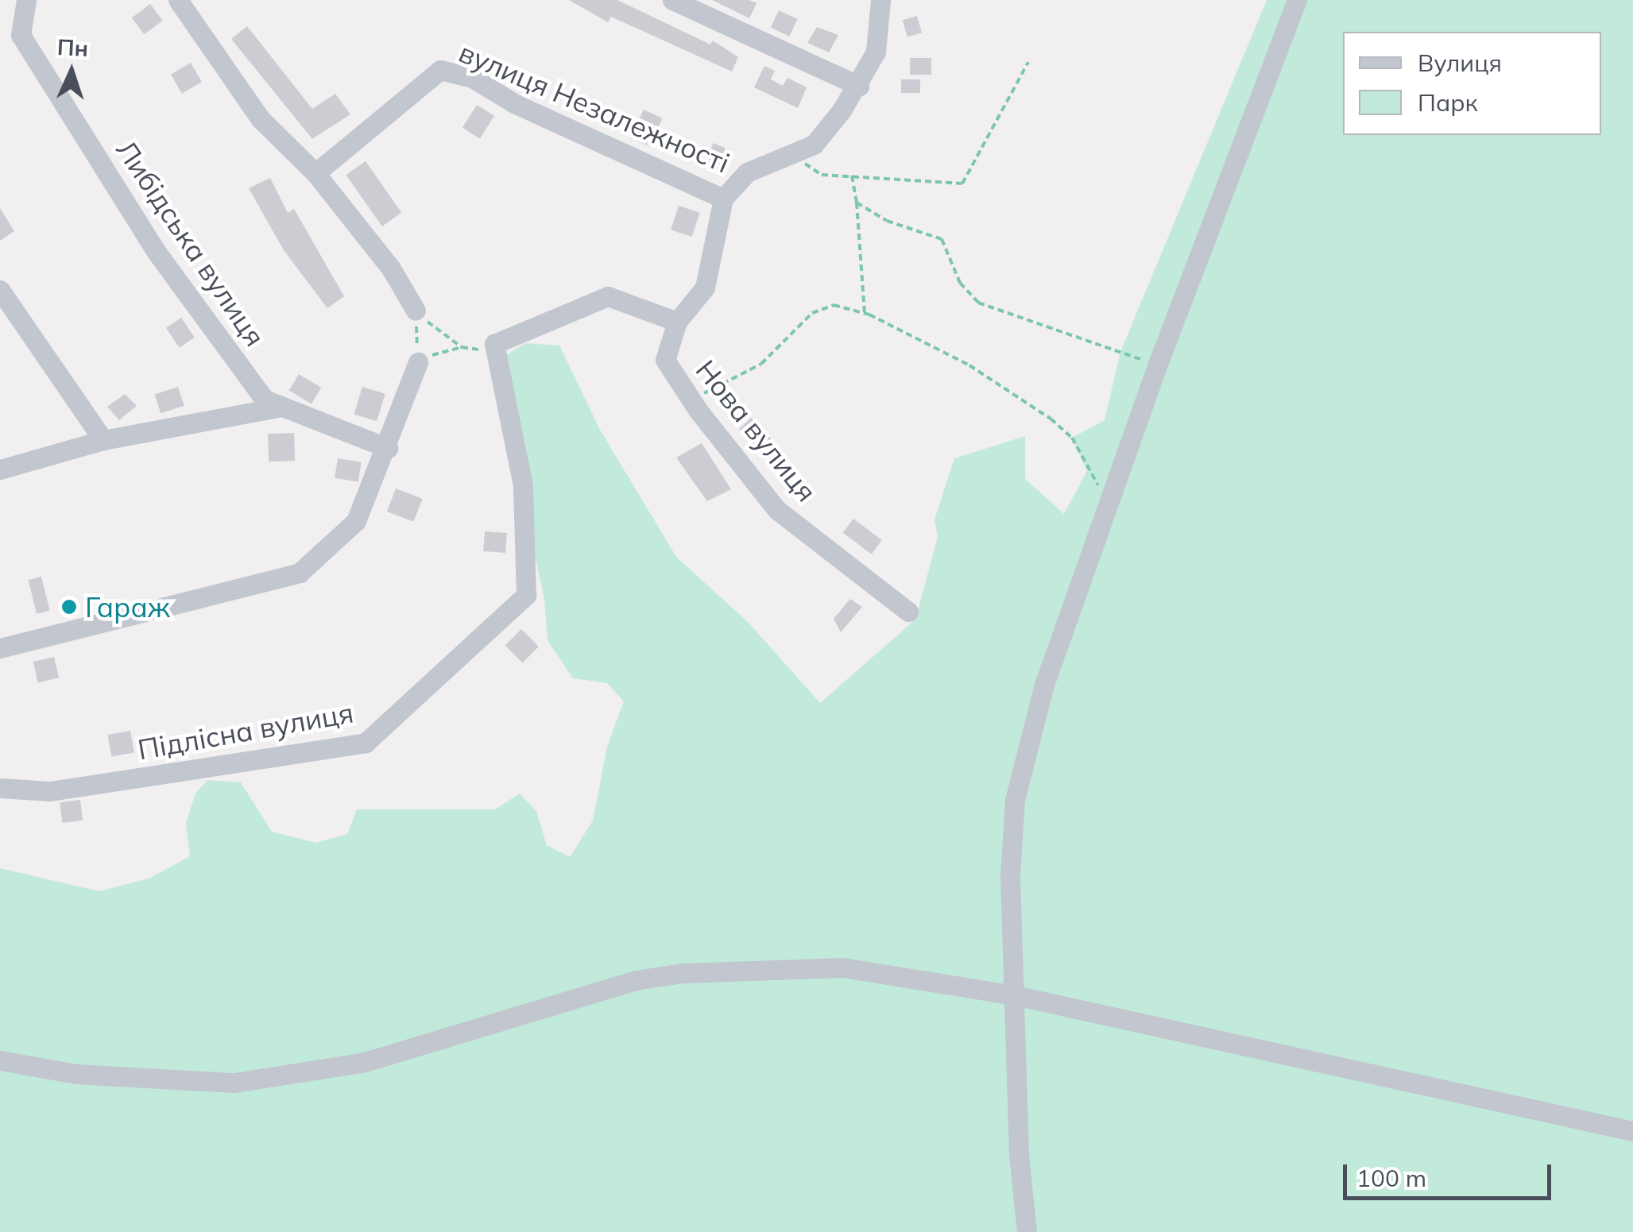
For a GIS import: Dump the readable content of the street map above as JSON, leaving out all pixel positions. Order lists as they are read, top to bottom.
{
  "streets": {
    "street": [
      "вулиця Незалежності",
      "Либідська вулиця",
      "Нова вулиця",
      "Підлісна вулиця"
    ]
  },
  "crossings": [
    ["вулиця Незалежності", "Нова вулиця"]
  ],
  "places": ["Гараж"],
  "legend": ["Вулиця", "Парк"],
  "scale_bar": "100 m",
  "north": "top"
}
